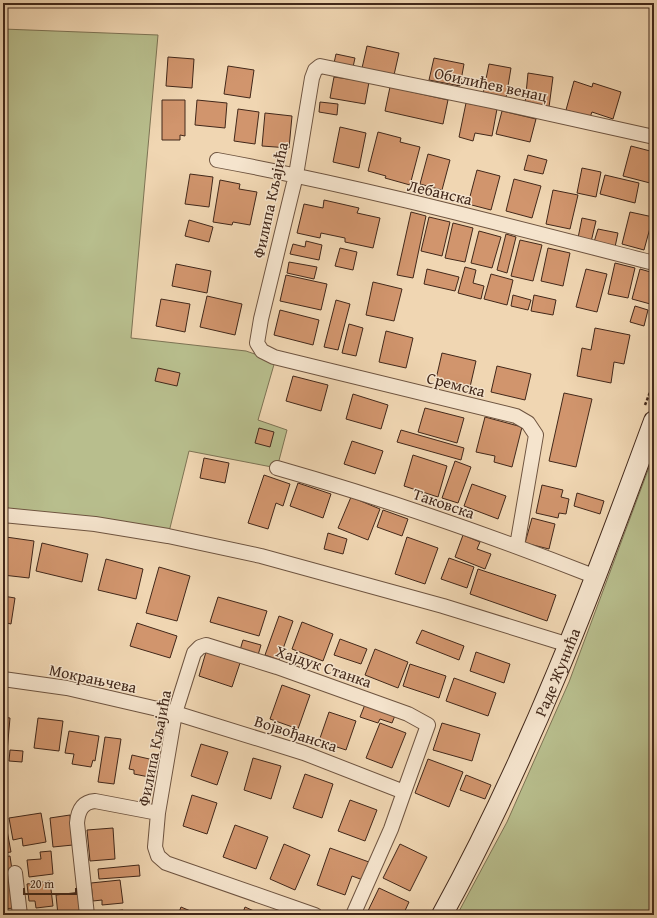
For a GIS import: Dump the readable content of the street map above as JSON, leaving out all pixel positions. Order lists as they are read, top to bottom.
{
  "streets": {
    "main road": ["Раде Жунића"],
    "street": [
      "Обилићев венац",
      "Лебанска",
      "Филипа Кљајића",
      "Сремска",
      "Таковска",
      "Хајдук Станка",
      "Мокрањчева",
      "Војвођанска"
    ]
  },
  "crossings": [
    ["Обилићев венац", "Филипа Кљајића"],
    ["Лебанска", "Филипа Кљајића"],
    ["Филипа Кљајића", "Сремска"],
    ["Филипа Кљајића", "Хајдук Станка"],
    ["Филипа Кљајића", "Мокрањчева"],
    ["Филипа Кљајића", "Војвођанска"],
    ["Сремска", "Таковска"],
    ["Таковска", "Раде Жунића"],
    ["Хајдук Станка", "Војвођанска"],
    ["Мокрањчева", "Војвођанска"]
  ],
  "scale_bar": "20 m"
}
